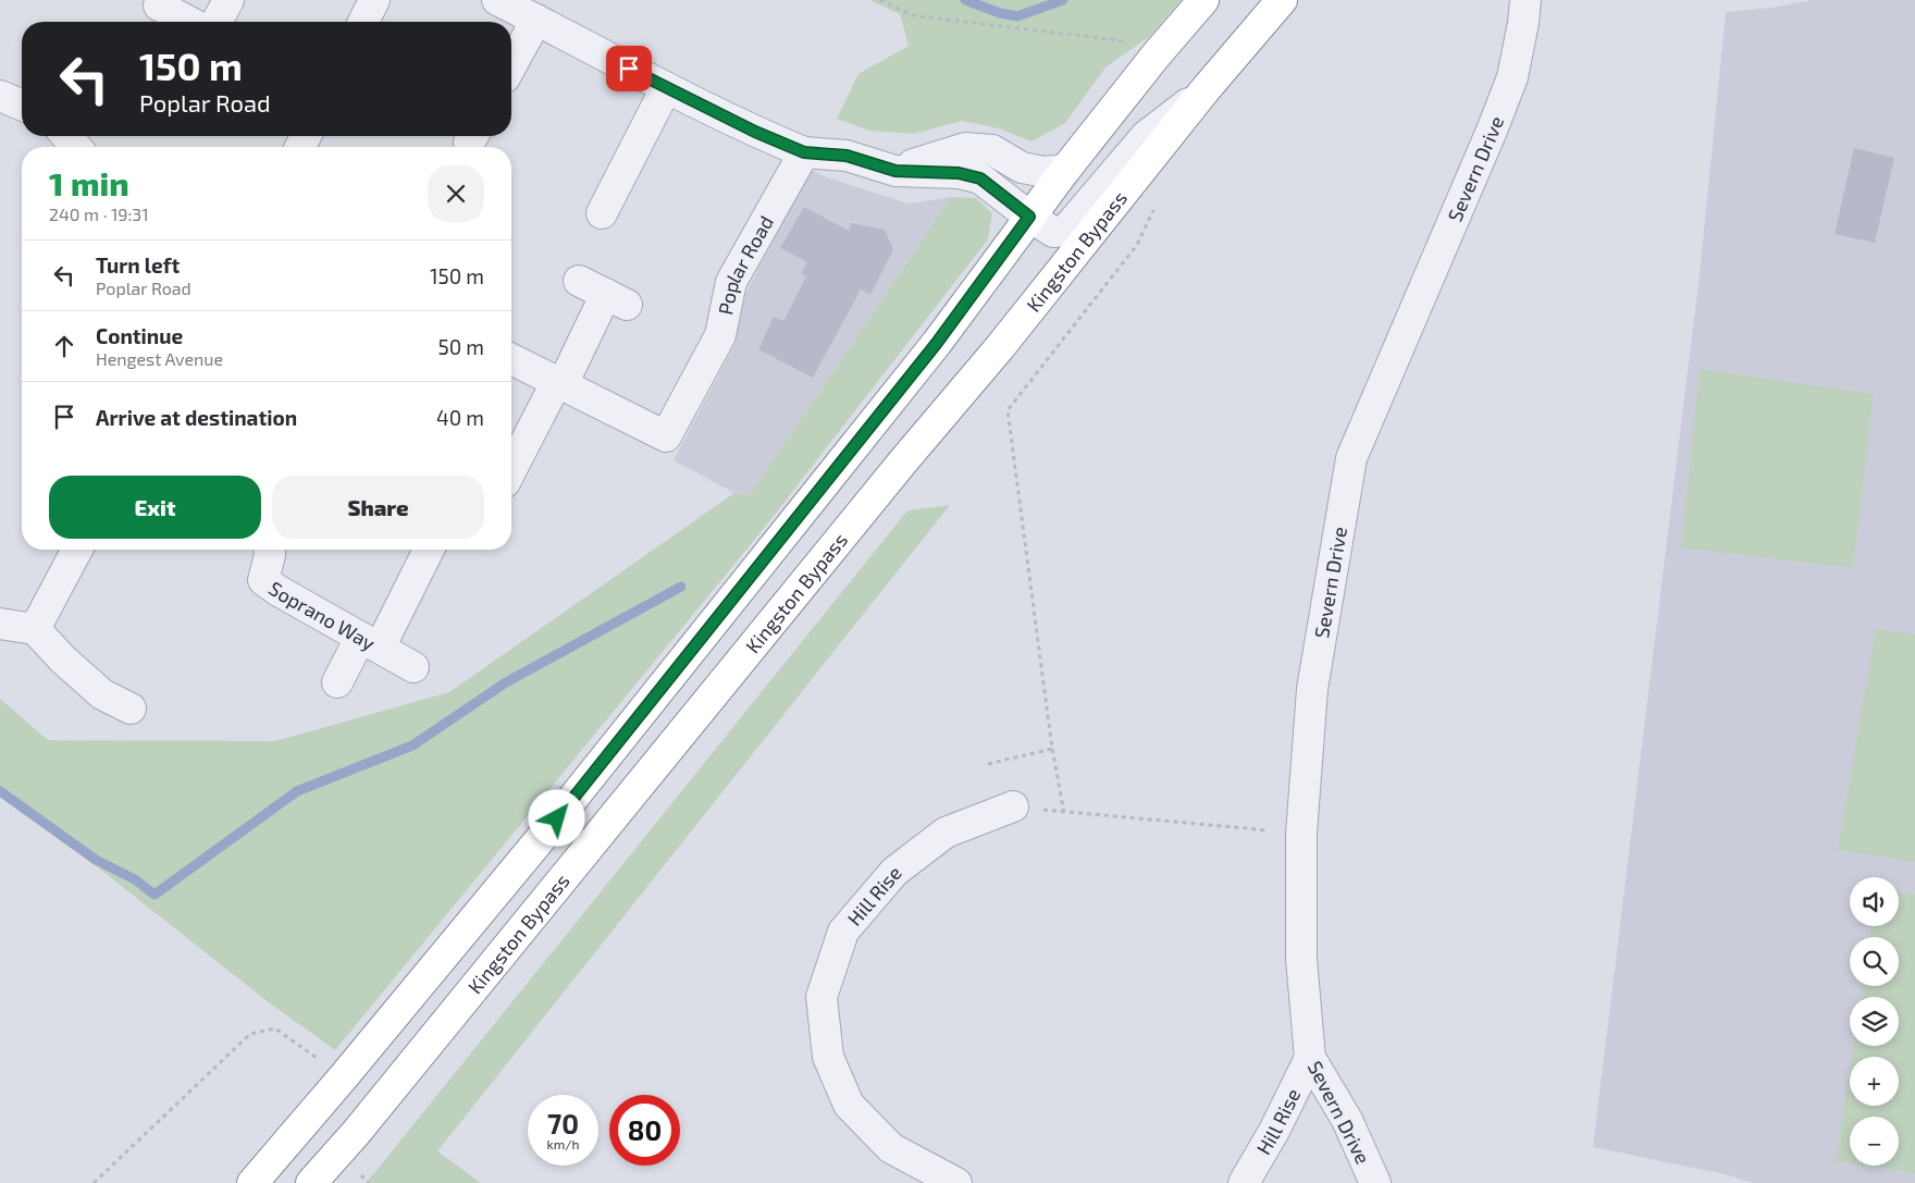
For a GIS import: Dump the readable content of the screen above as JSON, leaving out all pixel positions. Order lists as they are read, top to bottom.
{
  "streets": {
    "highway": ["Kingston Bypass"],
    "street": [
      "Severn Drive",
      "Poplar Road",
      "Soprano Way",
      "Hill Rise"
    ]
  },
  "crossings": [
    ["Severn Drive", "Hill Rise"]
  ],
  "page": {
    "turn": ["150 m", "Poplar Road"],
    "heading": ["1 min", "240 m · 19:31"],
    "list": [
      {
        "name": "Turn left",
        "note": "Poplar Road",
        "value": "150 m"
      },
      {
        "name": "Continue",
        "note": "Hengest Avenue",
        "value": "50 m"
      },
      {
        "name": "Arrive at destination",
        "value": "40 m"
      }
    ],
    "buttons": ["Exit", "Share"],
    "map_buttons": ["+", "−"],
    "speed": "70 km/h",
    "limit": "80"
  }
}
